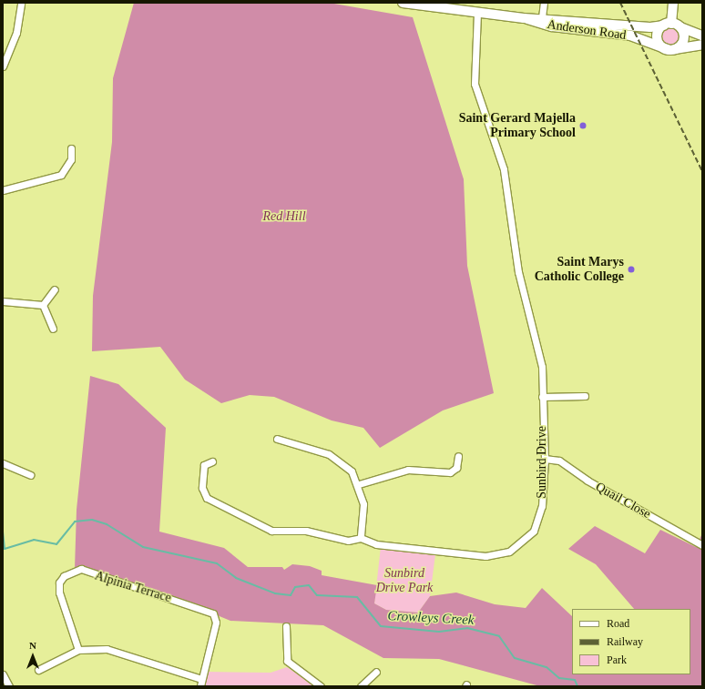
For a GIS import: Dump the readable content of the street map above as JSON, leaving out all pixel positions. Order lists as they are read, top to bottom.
{
  "streets": {
    "street": [
      "Anderson Road",
      "Sunbird Drive",
      "Quail Close",
      "Alpinia Terrace"
    ]
  },
  "crossings": [
    ["Anderson Road", "Sunbird Drive"],
    ["Sunbird Drive", "Quail Close"]
  ],
  "water": ["Crowleys Creek"],
  "parks": ["Red Hill", "Sunbird Drive Park"],
  "places": ["Saint Gerard Majella Primary School", "Saint Marys Catholic College"],
  "legend": ["Road", "Railway", "Park"],
  "north": "top"
}
